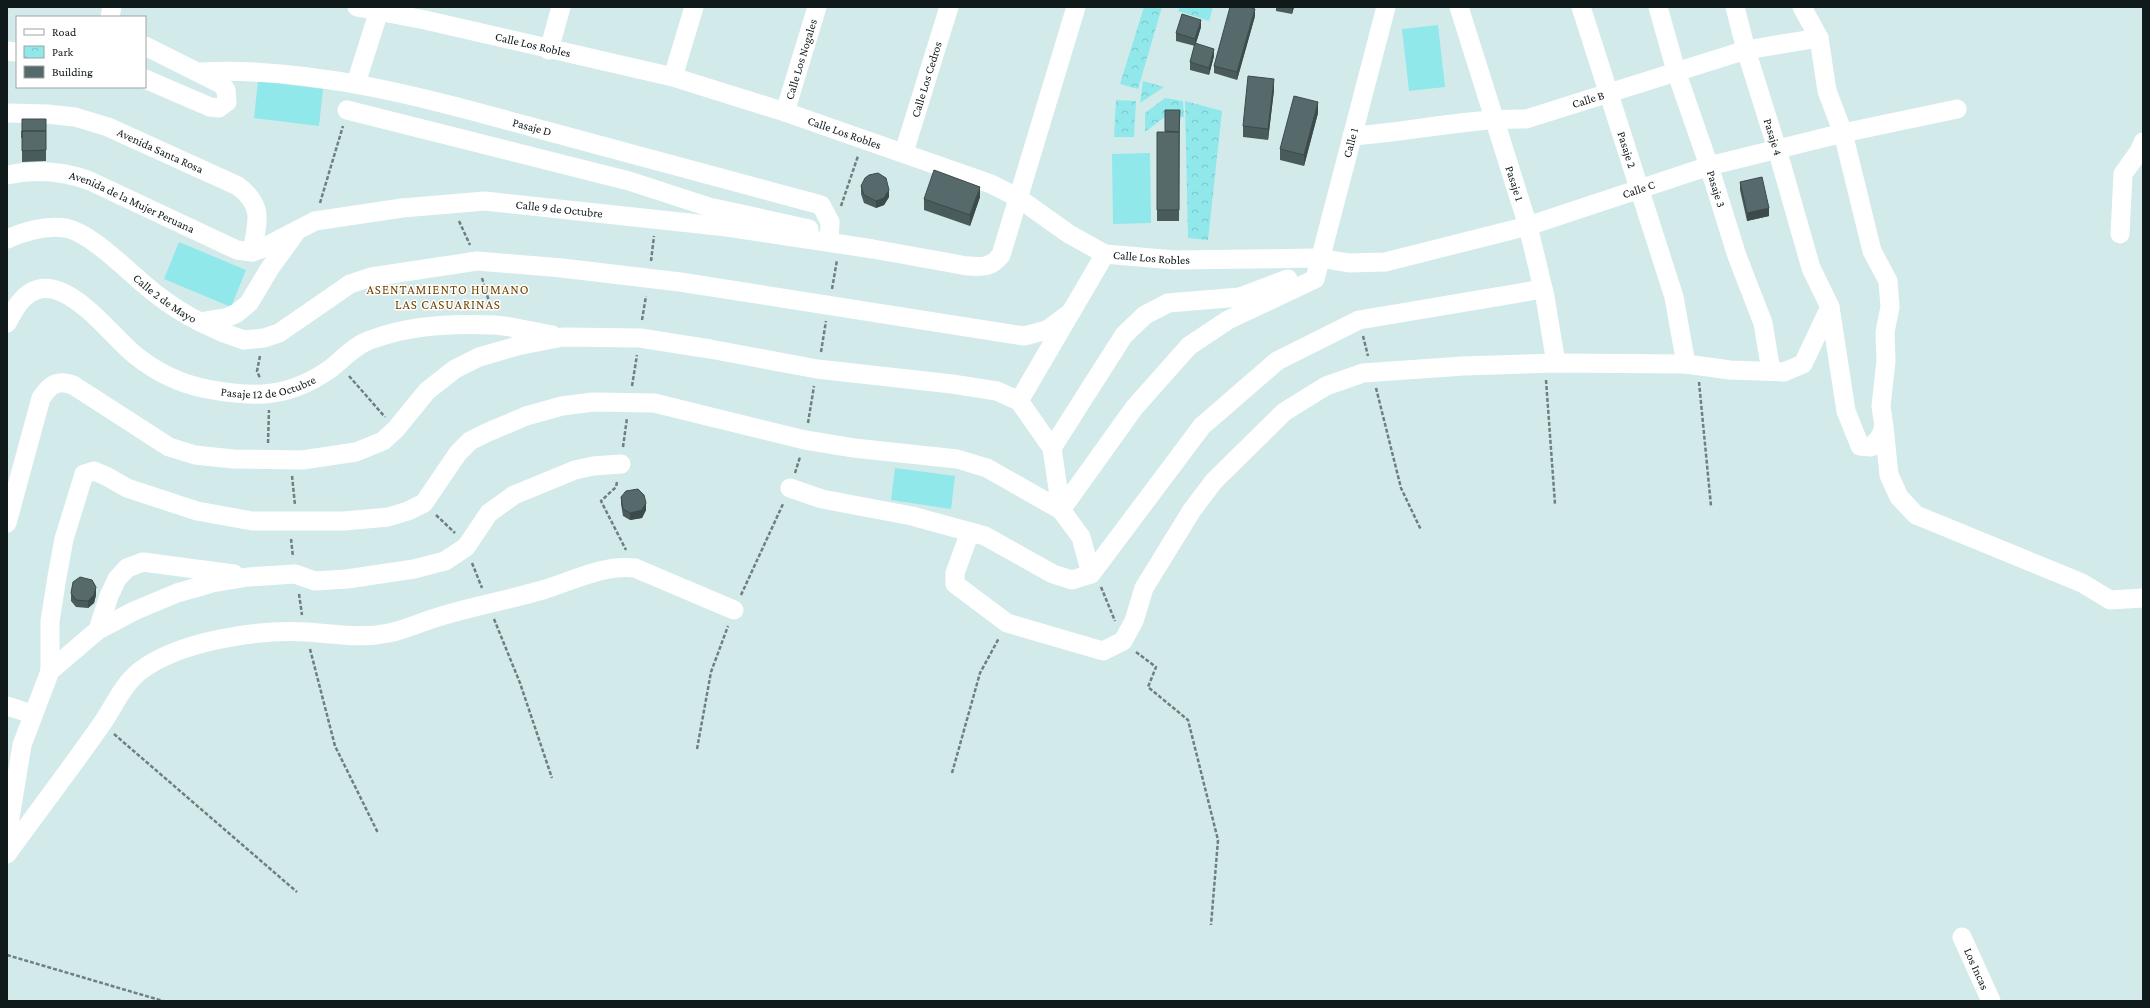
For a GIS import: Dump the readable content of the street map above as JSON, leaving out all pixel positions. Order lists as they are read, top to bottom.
{
  "streets": {
    "street": [
      "Calle Los Robles",
      "Calle Los Nogales",
      "Calle Los Cedros",
      "Calle B",
      "Pasaje D",
      "Pasaje 4",
      "Calle 1",
      "Avenida Santa Rosa",
      "Pasaje 2",
      "Pasaje 1",
      "Calle C",
      "Pasaje 3",
      "Avenida de la Mujer Peruana",
      "Calle 9 de Octubre",
      "Calle 2 de Mayo",
      "Pasaje 12 de Octubre",
      "Los Incas"
    ]
  },
  "crossings": [
    ["Calle Los Robles", "Calle Los Nogales"],
    ["Calle Los Robles", "Calle Los Cedros"],
    ["Calle Los Robles", "Calle 1"],
    ["Calle Los Robles", "Calle C"],
    ["Calle Los Robles", "Calle 9 de Octubre"],
    ["Calle B", "Pasaje 4"],
    ["Calle B", "Calle 1"],
    ["Calle B", "Pasaje 2"],
    ["Calle B", "Pasaje 1"],
    ["Calle B", "Pasaje 3"],
    ["Pasaje D", "Calle 9 de Octubre"],
    ["Pasaje 4", "Calle C"],
    ["Calle 1", "Calle C"],
    ["Avenida Santa Rosa", "Avenida de la Mujer Peruana"],
    ["Avenida Santa Rosa", "Calle 9 de Octubre"],
    ["Pasaje 2", "Calle C"],
    ["Pasaje 1", "Calle C"],
    ["Calle C", "Pasaje 3"],
    ["Avenida de la Mujer Peruana", "Calle 9 de Octubre"],
    ["Calle 9 de Octubre", "Calle 2 de Mayo"]
  ],
  "districts": ["ASENTAMIENTO HUMANO LAS CASUARINAS"],
  "legend": ["Road", "Park", "Building"]
}
